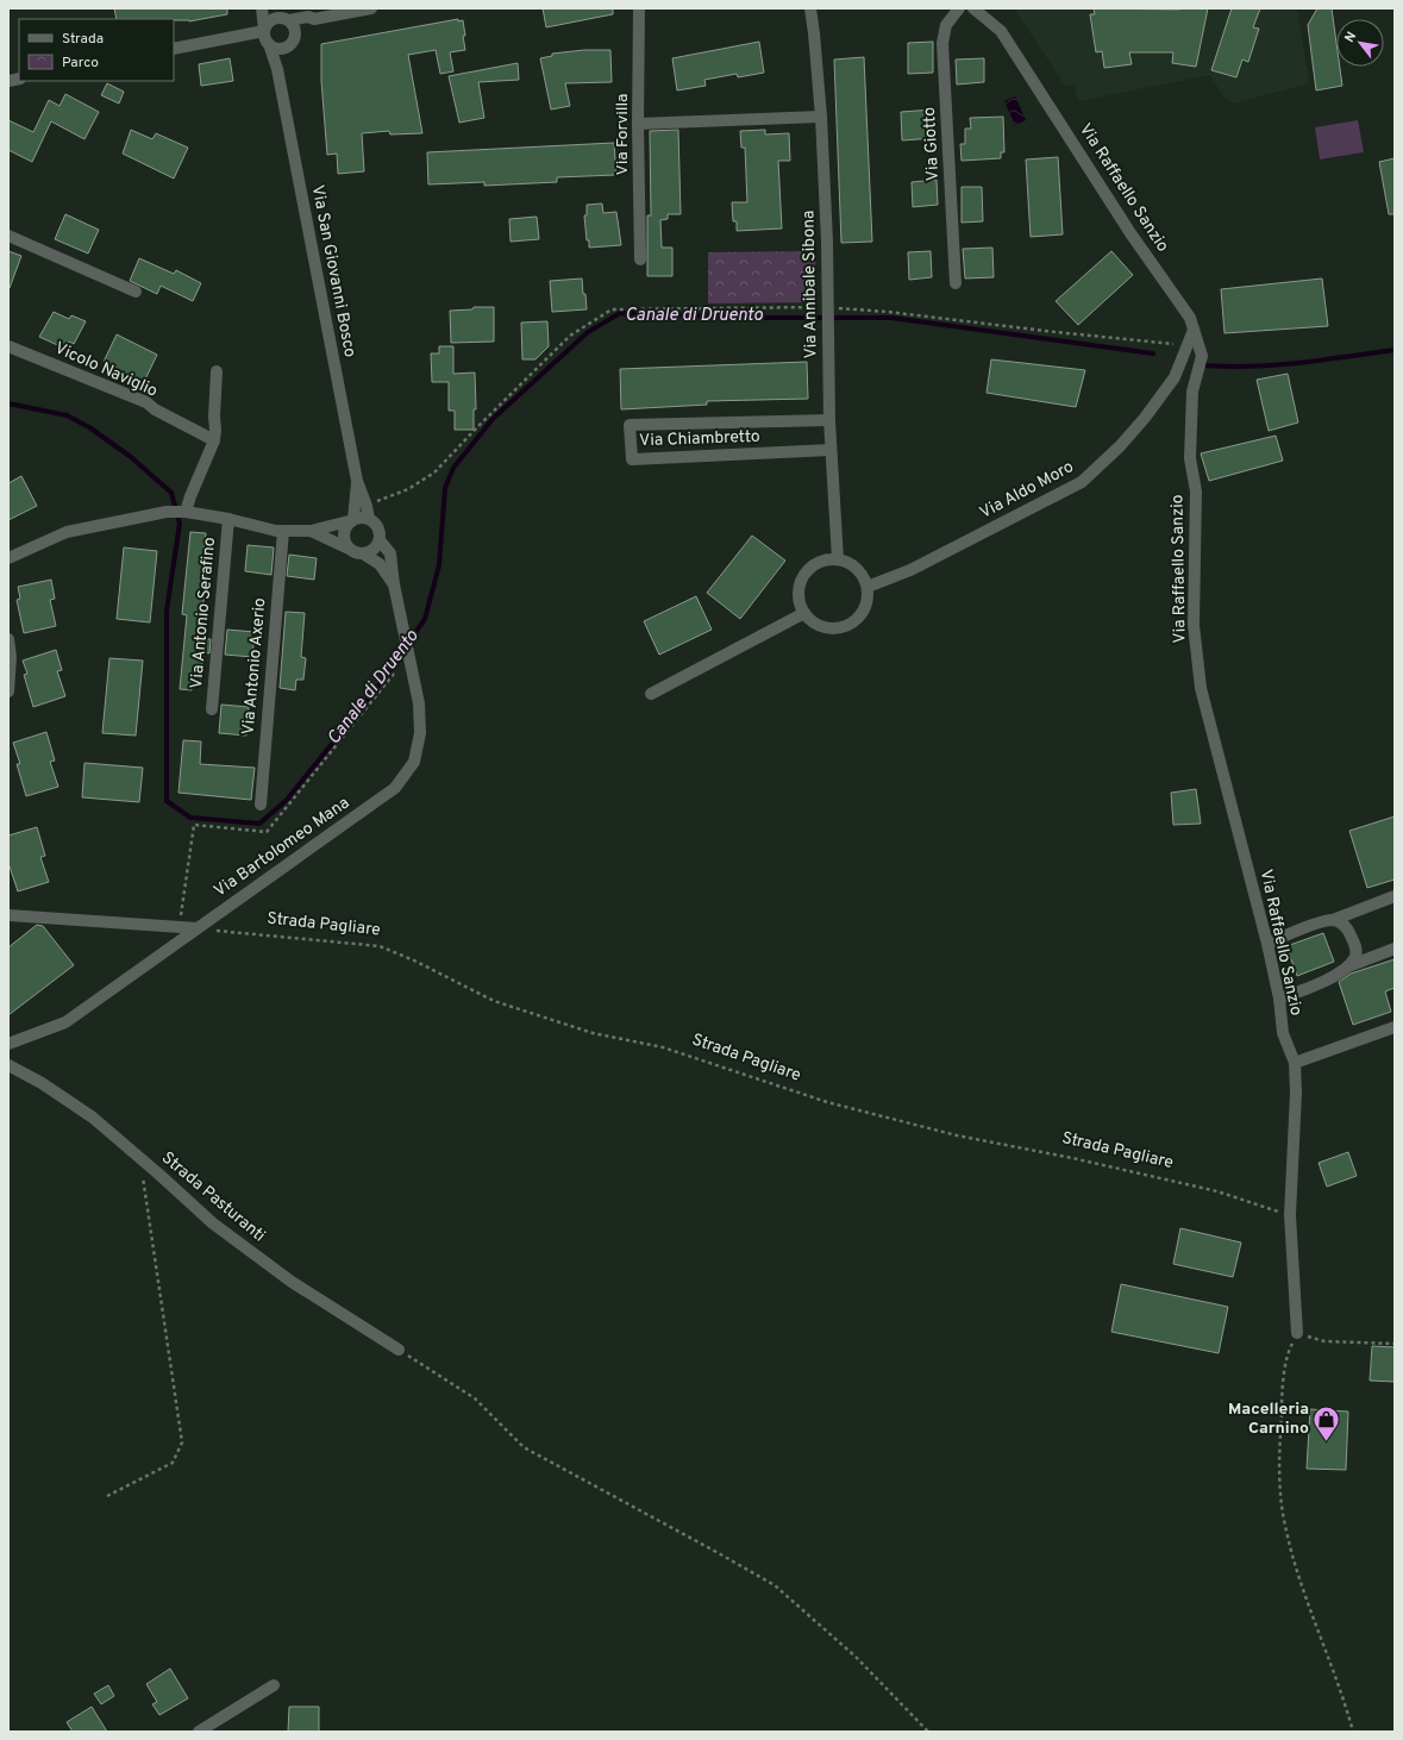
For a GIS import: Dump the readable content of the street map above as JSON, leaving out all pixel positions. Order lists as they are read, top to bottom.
{
  "streets": {
    "street": [
      "Via Forvilla",
      "Via Giotto",
      "Via Raffaello Sanzio",
      "Via San Giovanni Bosco",
      "Via Annibale Sibona",
      "Vicolo Naviglio",
      "Via Chiambretto",
      "Via Aldo Moro",
      "Via Antonio Serafino",
      "Via Antonio Axerio",
      "Via Bartolomeo Mana",
      "Strada Pasturanti"
    ],
    "path": ["Strada Pagliare"]
  },
  "crossings": [
    ["Via Raffaello Sanzio", "Via Aldo Moro"],
    ["Via Raffaello Sanzio", "Strada Pagliare"],
    ["Via San Giovanni Bosco", "Via Bartolomeo Mana"],
    ["Via Annibale Sibona", "Via Chiambretto"],
    ["Via Annibale Sibona", "Via Aldo Moro"],
    ["Via Bartolomeo Mana", "Strada Pagliare"]
  ],
  "water": ["Canale di Druento"],
  "places": {
    "shop": ["Macelleria Carnino"]
  },
  "legend": ["Strada", "Parco"],
  "north": "top left"
}
